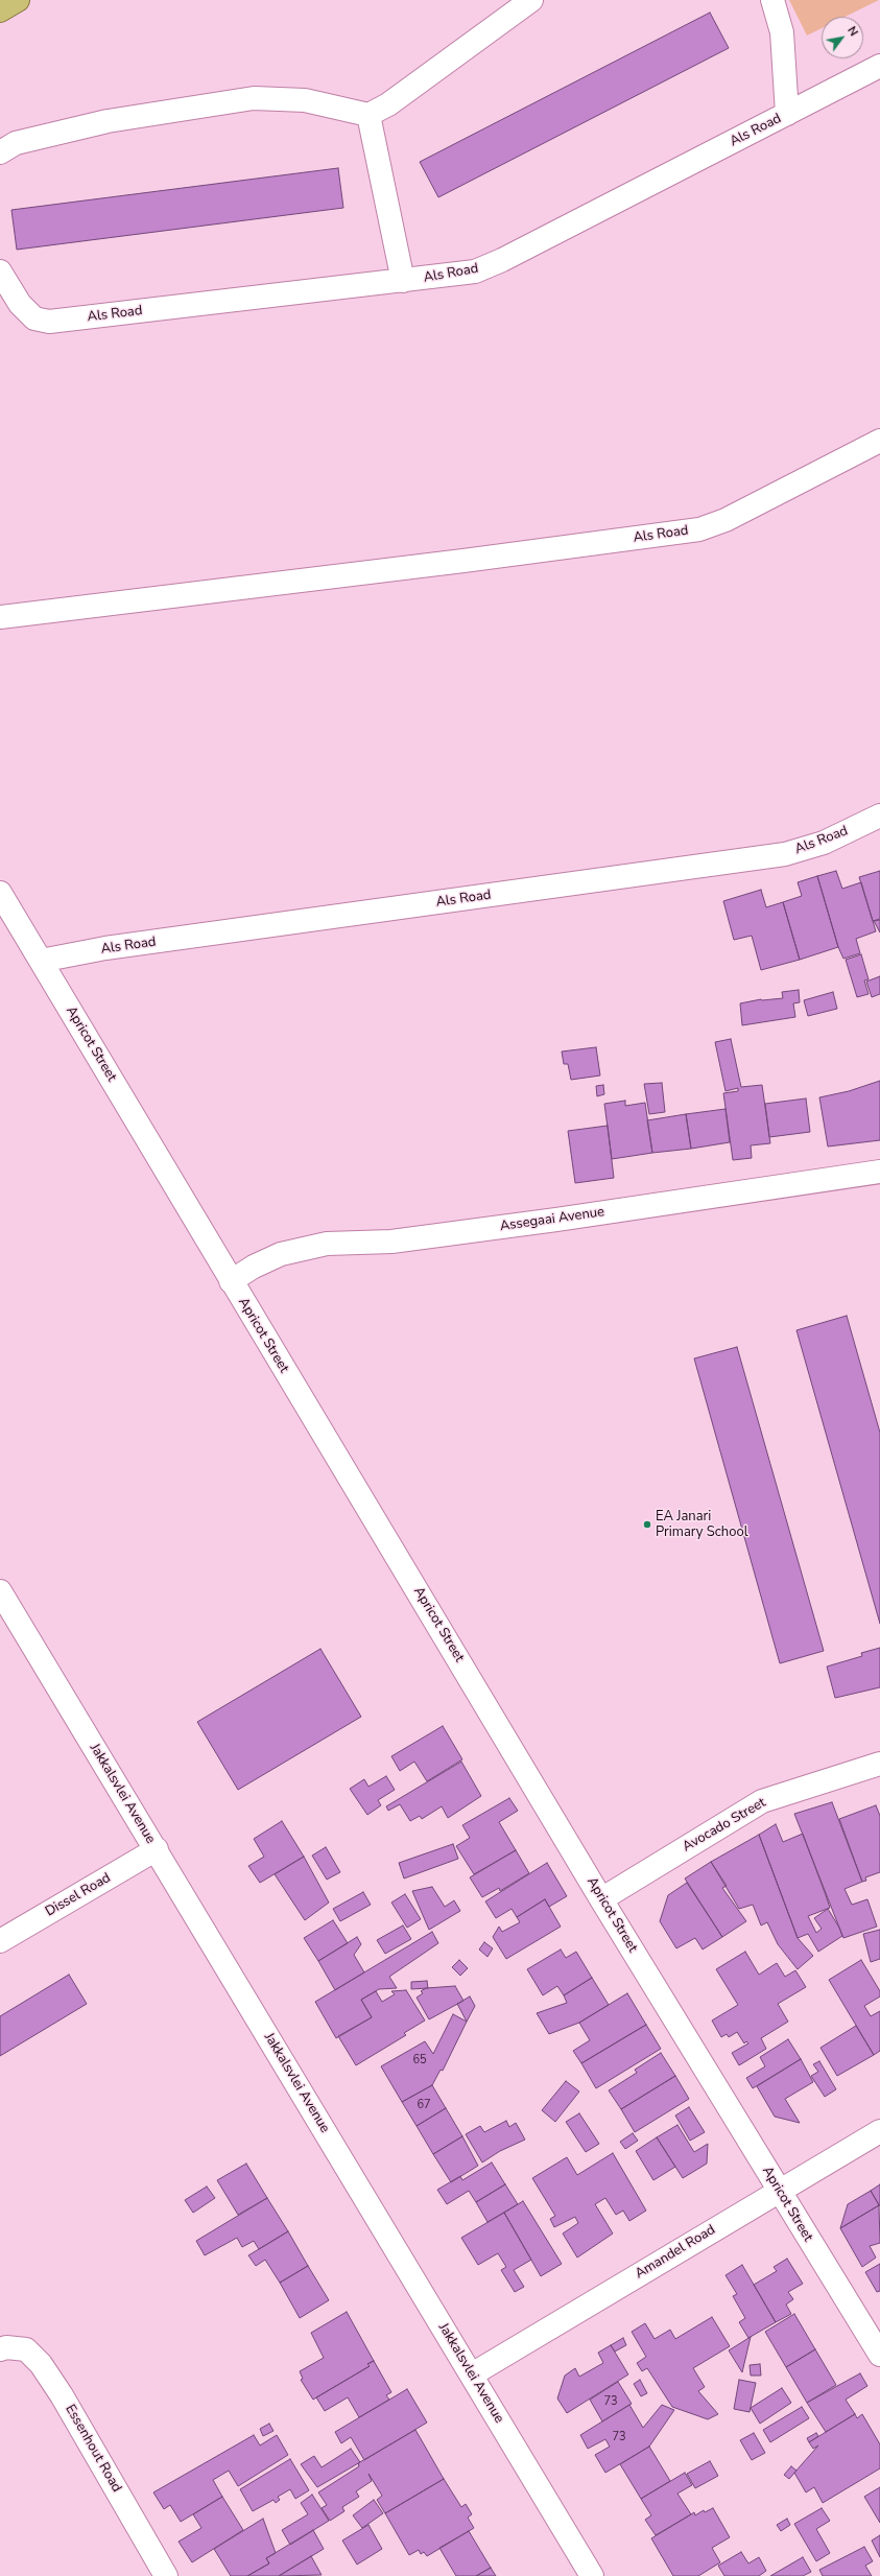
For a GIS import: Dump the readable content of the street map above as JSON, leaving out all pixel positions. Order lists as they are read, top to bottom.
{
  "streets": {
    "street": [
      "Als Road",
      "Apricot Street",
      "Assegaai Avenue",
      "Jakkalsvlei Avenue",
      "Avocado Street",
      "Dissel Road",
      "Amandel Road",
      "Essenhout Road"
    ]
  },
  "crossings": [
    ["Als Road", "Apricot Street"],
    ["Apricot Street", "Assegaai Avenue"],
    ["Apricot Street", "Avocado Street"],
    ["Apricot Street", "Amandel Road"],
    ["Jakkalsvlei Avenue", "Dissel Road"],
    ["Jakkalsvlei Avenue", "Amandel Road"]
  ],
  "places": ["EA Janari Primary School"],
  "house_numbers": [
    "65",
    "67",
    "73",
    "73"
  ],
  "north": "top right"
}
